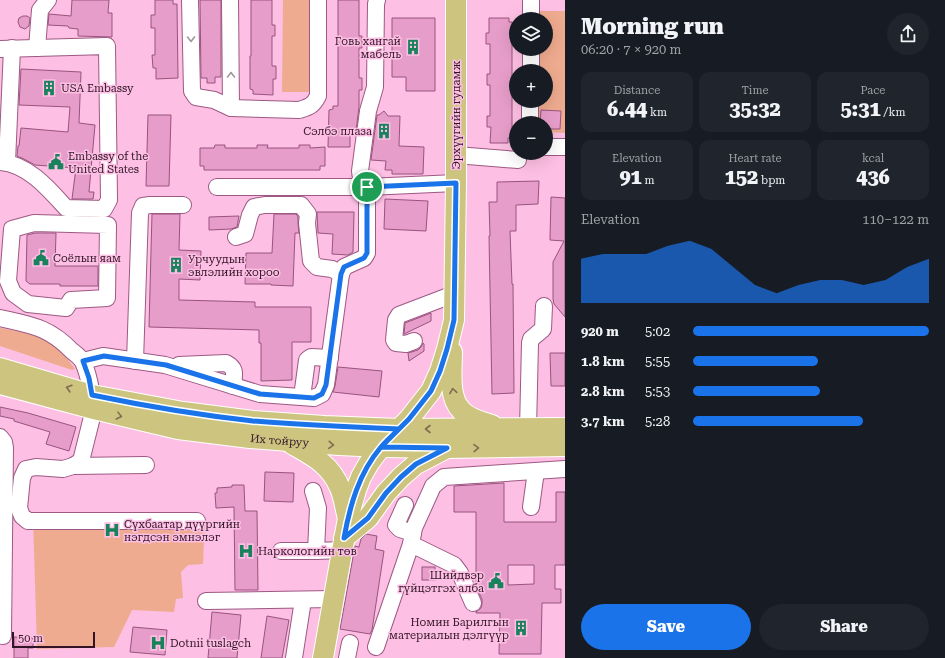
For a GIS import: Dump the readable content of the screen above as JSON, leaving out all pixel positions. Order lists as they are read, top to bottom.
{
  "streets": {
    "main road": ["Эрхүүгийн гудамж", "Их тойруу"]
  },
  "crossings": [
    ["Эрхүүгийн гудамж", "Их тойруу"]
  ],
  "places": {
    "building": [
      "Гoвь хангай мабель",
      "USA Embassy",
      "Сэлбэ плаза",
      "Урчуудын эвлэлийн хороо",
      "Номин Барилгын материалын дэлгүүр"
    ],
    "public building": ["Embassy of the United States", "Соёлын яам", "Шийдвэр гүйцэтгэх алба"],
    "hospital": ["Сүхбаатар дүүргийн нэгдсэн эмнэлэг", "Наркологийн төв", "Dotnii tuslagch"]
  },
  "scale_bar": "50 m",
  "page": {
    "heading": ["Morning run", "06:20 · 7 × 920 m"],
    "map_buttons": ["+", "−"],
    "stats": [
      ["Distance", "6.44 km"],
      ["Time", "35:32"],
      ["Pace", "5:31 /km"],
      ["Elevation", "91 m"],
      ["Heart rate", "152 bpm"],
      ["kcal", "436"]
    ],
    "chart": ["Elevation", "110–122 m"],
    "list": [
      {
        "name": "920 m",
        "note": "5:02"
      },
      {
        "name": "1.8 km",
        "note": "5:55"
      },
      {
        "name": "2.8 km",
        "note": "5:53"
      },
      {
        "name": "3.7 km",
        "note": "5:28"
      }
    ],
    "buttons": ["Save", "Share"],
    "scale": "50 m"
  }
}
